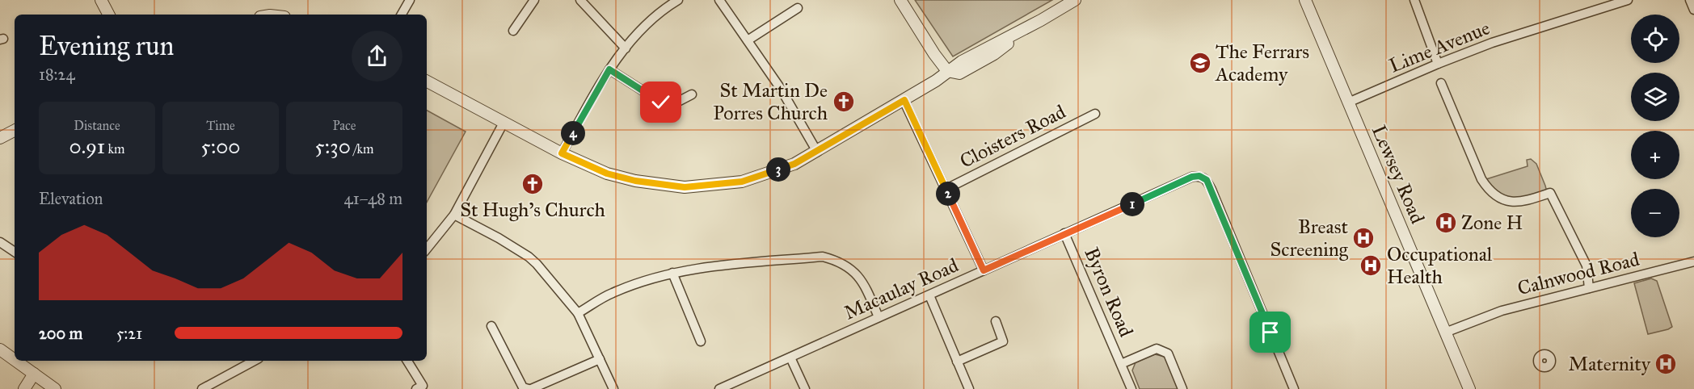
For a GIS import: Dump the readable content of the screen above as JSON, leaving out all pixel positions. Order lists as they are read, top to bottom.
{
  "streets": {
    "street": [
      "Lime Avenue",
      "Cloisters Road",
      "Lewsey Road",
      "Calnwood Road",
      "Macaulay Road",
      "Byron Road"
    ]
  },
  "crossings": [
    ["Lime Avenue", "Lewsey Road"],
    ["Lewsey Road", "Calnwood Road"],
    ["Macaulay Road", "Byron Road"]
  ],
  "places": {
    "school or university": ["The Ferrars Academy"],
    "church": ["St Martin De Porres Church", "St Hugh's Church"],
    "hospital": [
      "Zone H",
      "Breast Screening",
      "Occupational Health",
      "Maternity"
    ]
  },
  "page": {
    "map_buttons": ["+", "−"],
    "heading": ["Evening run", "18:24"],
    "stats": [
      ["Distance", "0.91 km"],
      ["Time", "5:00"],
      ["Pace", "5:30 /km"]
    ],
    "pins": [
      "4",
      "3",
      "2",
      "1"
    ],
    "chart": ["Elevation", "41–48 m"],
    "list": [
      {
        "name": "200 m",
        "note": "5:21"
      }
    ]
  }
}
